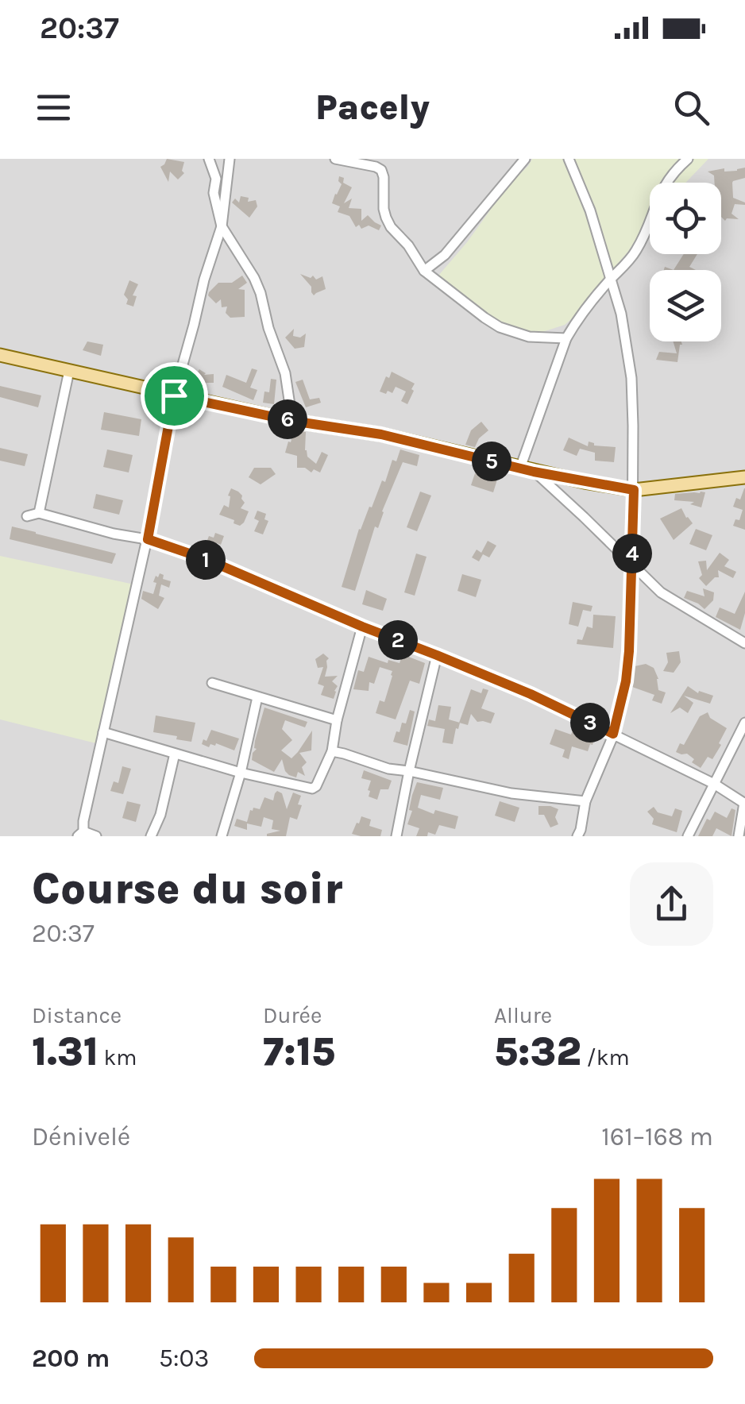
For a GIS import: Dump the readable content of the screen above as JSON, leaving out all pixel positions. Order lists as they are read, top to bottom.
{
  "page": {
    "status": "20:37",
    "header": "Pacely",
    "pins": [
      "6",
      "5",
      "4",
      "1",
      "2",
      "3"
    ],
    "heading": ["Course du soir", "20:37"],
    "stats": [
      ["Distance", "1.31 km"],
      ["Durée", "7:15"],
      ["Allure", "5:32 /km"]
    ],
    "chart": ["Dénivelé", "161–168 m"],
    "list": [
      {
        "name": "200 m",
        "note": "5:03"
      }
    ]
  }
}
